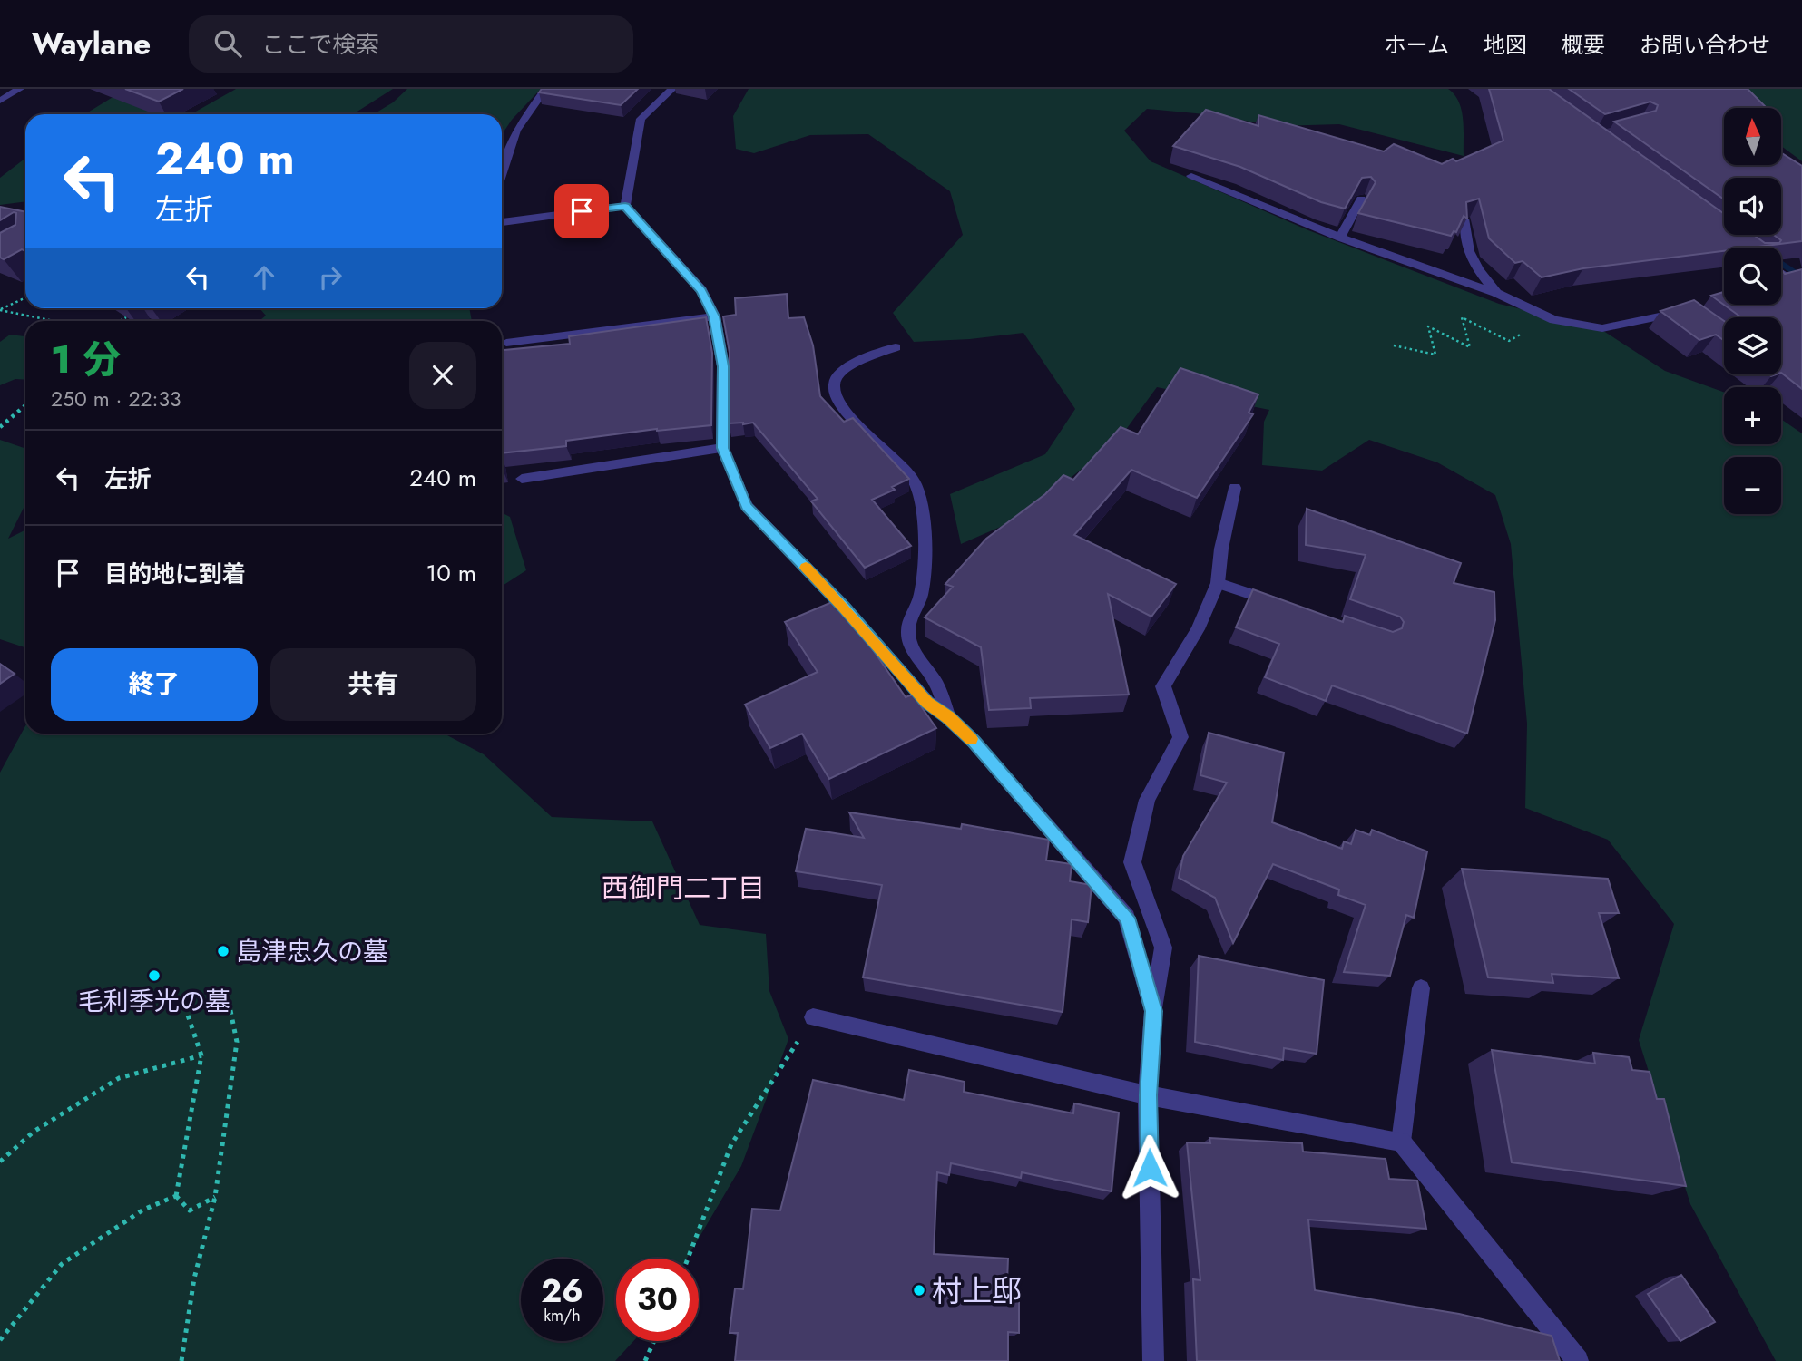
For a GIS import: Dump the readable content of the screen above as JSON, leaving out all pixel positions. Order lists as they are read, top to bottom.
{
  "districts": ["西御門二丁目"],
  "places": ["島津忠久の墓", "毛利季光の墓", "村上邸"],
  "north": "top",
  "page": {
    "header": "Waylane",
    "search": "ここで検索",
    "nav": [
      "ホーム",
      "地図",
      "概要",
      "お問い合わせ"
    ],
    "map_buttons": ["+", "−"],
    "turn": ["240 m", "左折"],
    "heading": ["1 分", "250 m · 22:33"],
    "list": [
      {
        "name": "左折",
        "value": "240 m"
      },
      {
        "name": "目的地に到着",
        "value": "10 m"
      }
    ],
    "buttons": ["終了", "共有"],
    "speed": "26 km/h",
    "limit": "30"
  }
}
